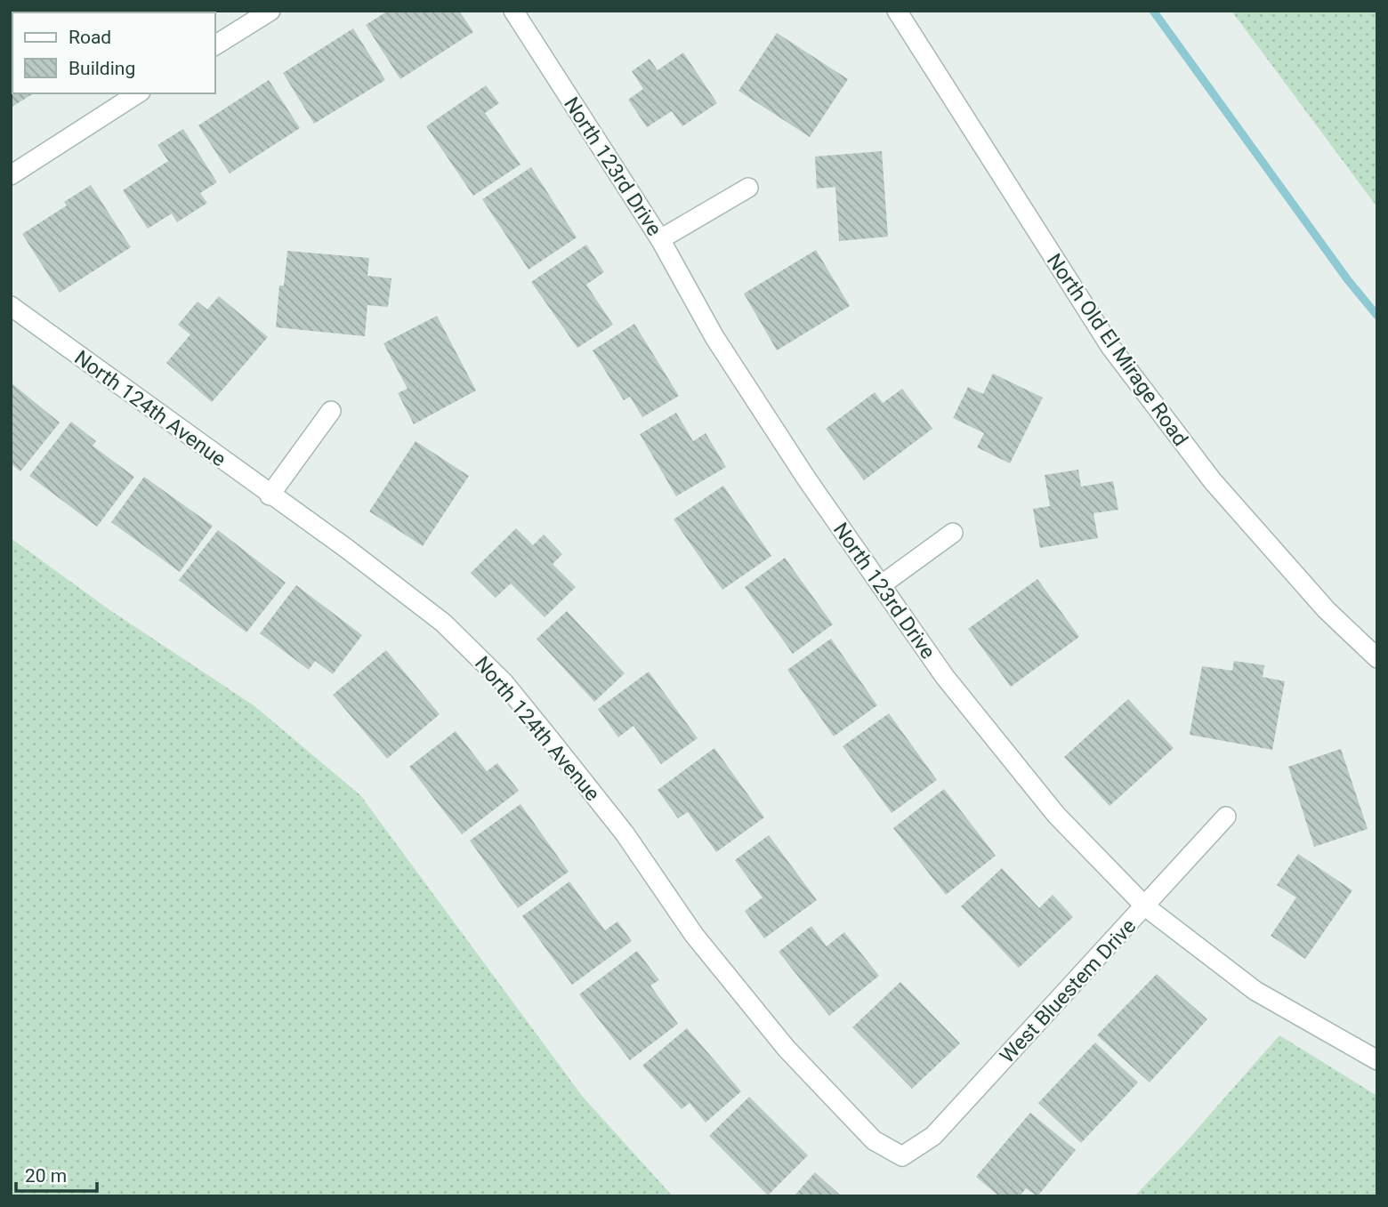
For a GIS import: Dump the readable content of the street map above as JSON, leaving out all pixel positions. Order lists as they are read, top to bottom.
{
  "streets": {
    "street": [
      "North 123rd Drive",
      "North Old El Mirage Road",
      "North 124th Avenue",
      "West Bluestem Drive"
    ]
  },
  "crossings": [
    ["North 123rd Drive", "West Bluestem Drive"],
    ["North 124th Avenue", "West Bluestem Drive"]
  ],
  "legend": ["Road", "Building"],
  "scale_bar": "20 m"
}
